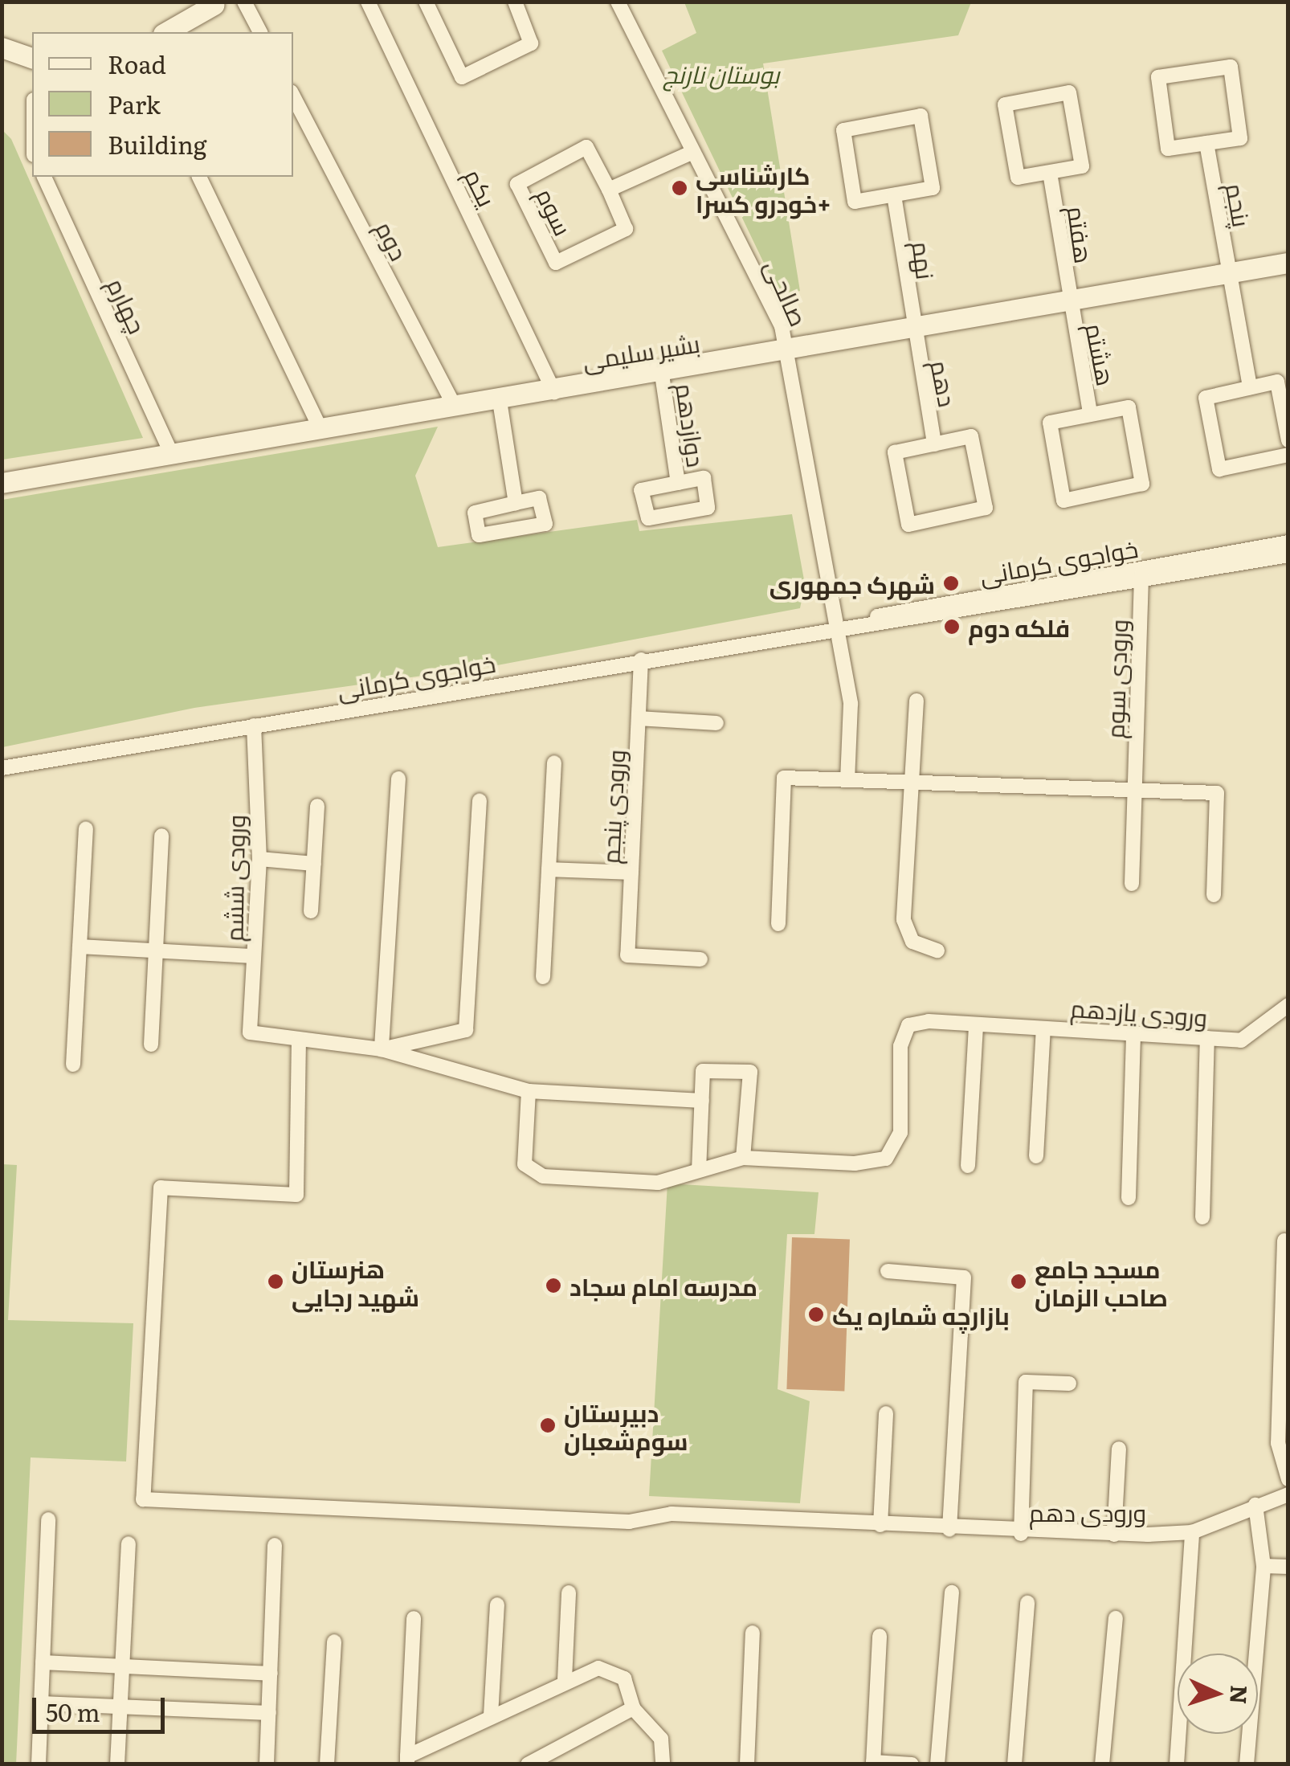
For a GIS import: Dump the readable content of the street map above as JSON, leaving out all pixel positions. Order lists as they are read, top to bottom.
{
  "streets": {
    "main road": ["بشیر سلیمی"],
    "street": [
      "یکم",
      "پنجم",
      "سوم",
      "هفتم",
      "دوم",
      "نهم",
      "صالحی",
      "چهارم",
      "هشتم",
      "دهم",
      "دوازدهم",
      "خواجوی کرمانی",
      "ورودی سوم",
      "ورودی پنجم",
      "ورودی ششم",
      "ورودی یازدهم",
      "ورودی دهم"
    ]
  },
  "crossings": [
    ["یکم", "بشیر سلیمی"],
    ["پنجم", "بشیر سلیمی"],
    ["هفتم", "بشیر سلیمی"],
    ["هفتم", "هشتم"],
    ["دوم", "بشیر سلیمی"],
    ["نهم", "بشیر سلیمی"],
    ["نهم", "دهم"],
    ["صالحی", "بشیر سلیمی"],
    ["صالحی", "خواجوی کرمانی"],
    ["چهارم", "بشیر سلیمی"],
    ["بشیر سلیمی", "هشتم"],
    ["بشیر سلیمی", "دهم"],
    ["بشیر سلیمی", "دوازدهم"],
    ["خواجوی کرمانی", "ورودی سوم"],
    ["خواجوی کرمانی", "ورودی پنجم"],
    ["خواجوی کرمانی", "ورودی ششم"],
    ["ورودی ششم", "ورودی دهم"]
  ],
  "parks": ["بوستان نارنج"],
  "places": [
    "کارشناسی خودرو کسرا+",
    "شهرک جمهوری",
    "فلکه دوم",
    "هنرستان شهید رجایی",
    "مسجد جامع صاحب الزمان",
    "مدرسه امام سجاد",
    "بازارچه شماره یک",
    "دبیرستان سوم‌شعبان"
  ],
  "legend": ["Road", "Park", "Building"],
  "scale_bar": "50 m",
  "north": "right"
}
